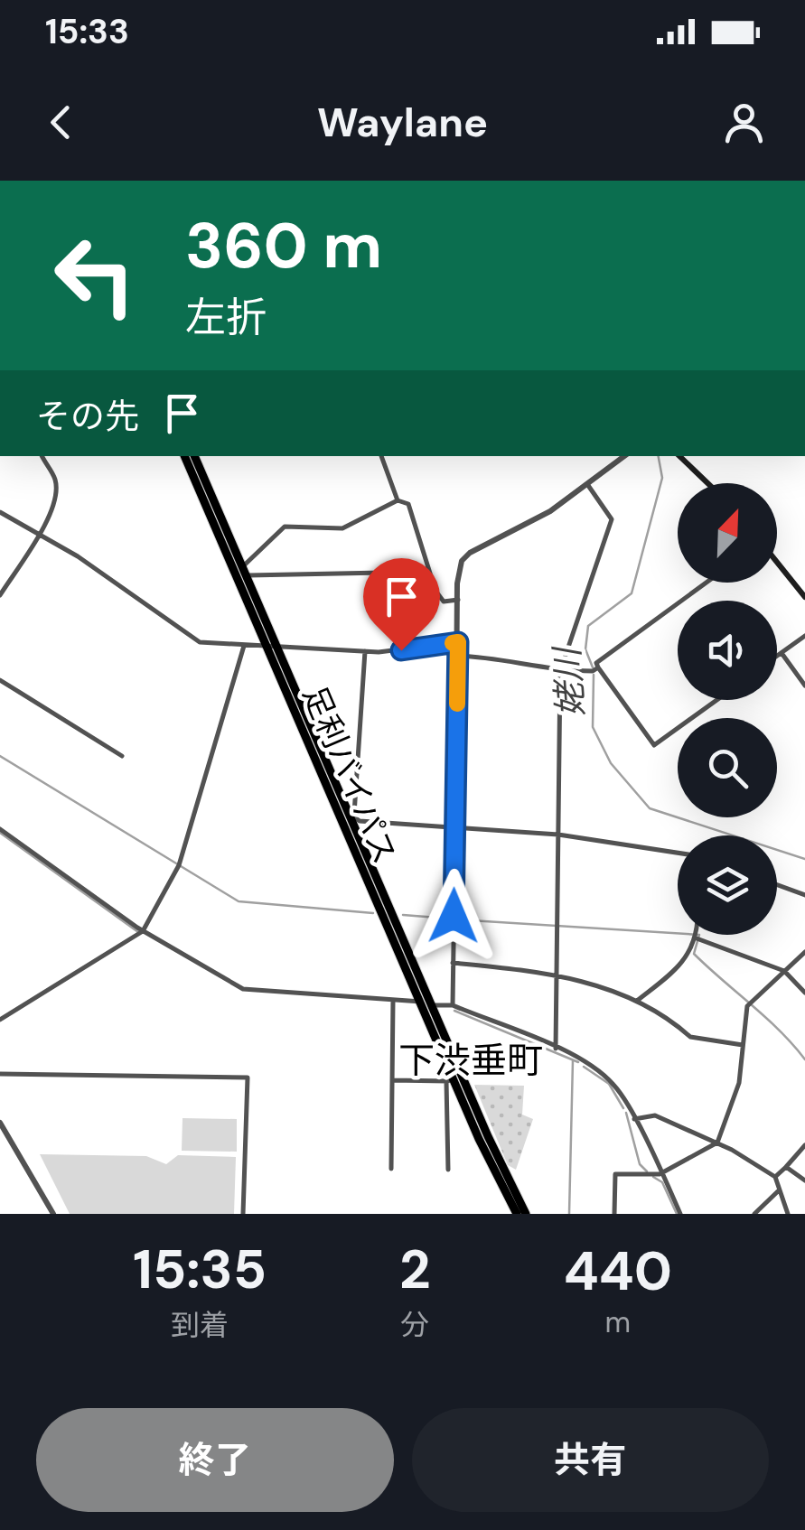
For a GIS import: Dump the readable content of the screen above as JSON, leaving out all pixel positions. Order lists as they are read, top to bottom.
{
  "streets": {
    "highway": ["足利バイパス"]
  },
  "districts": ["下渋垂町"],
  "water": ["姥川"],
  "north": "top right",
  "page": {
    "status": "15:33",
    "header": "Waylane",
    "turn": ["360 m", "左折"],
    "then": "その先",
    "eta": [
      "15:35",
      "到着",
      "2",
      "分",
      "440",
      "m"
    ],
    "buttons": ["終了", "共有"]
  }
}
